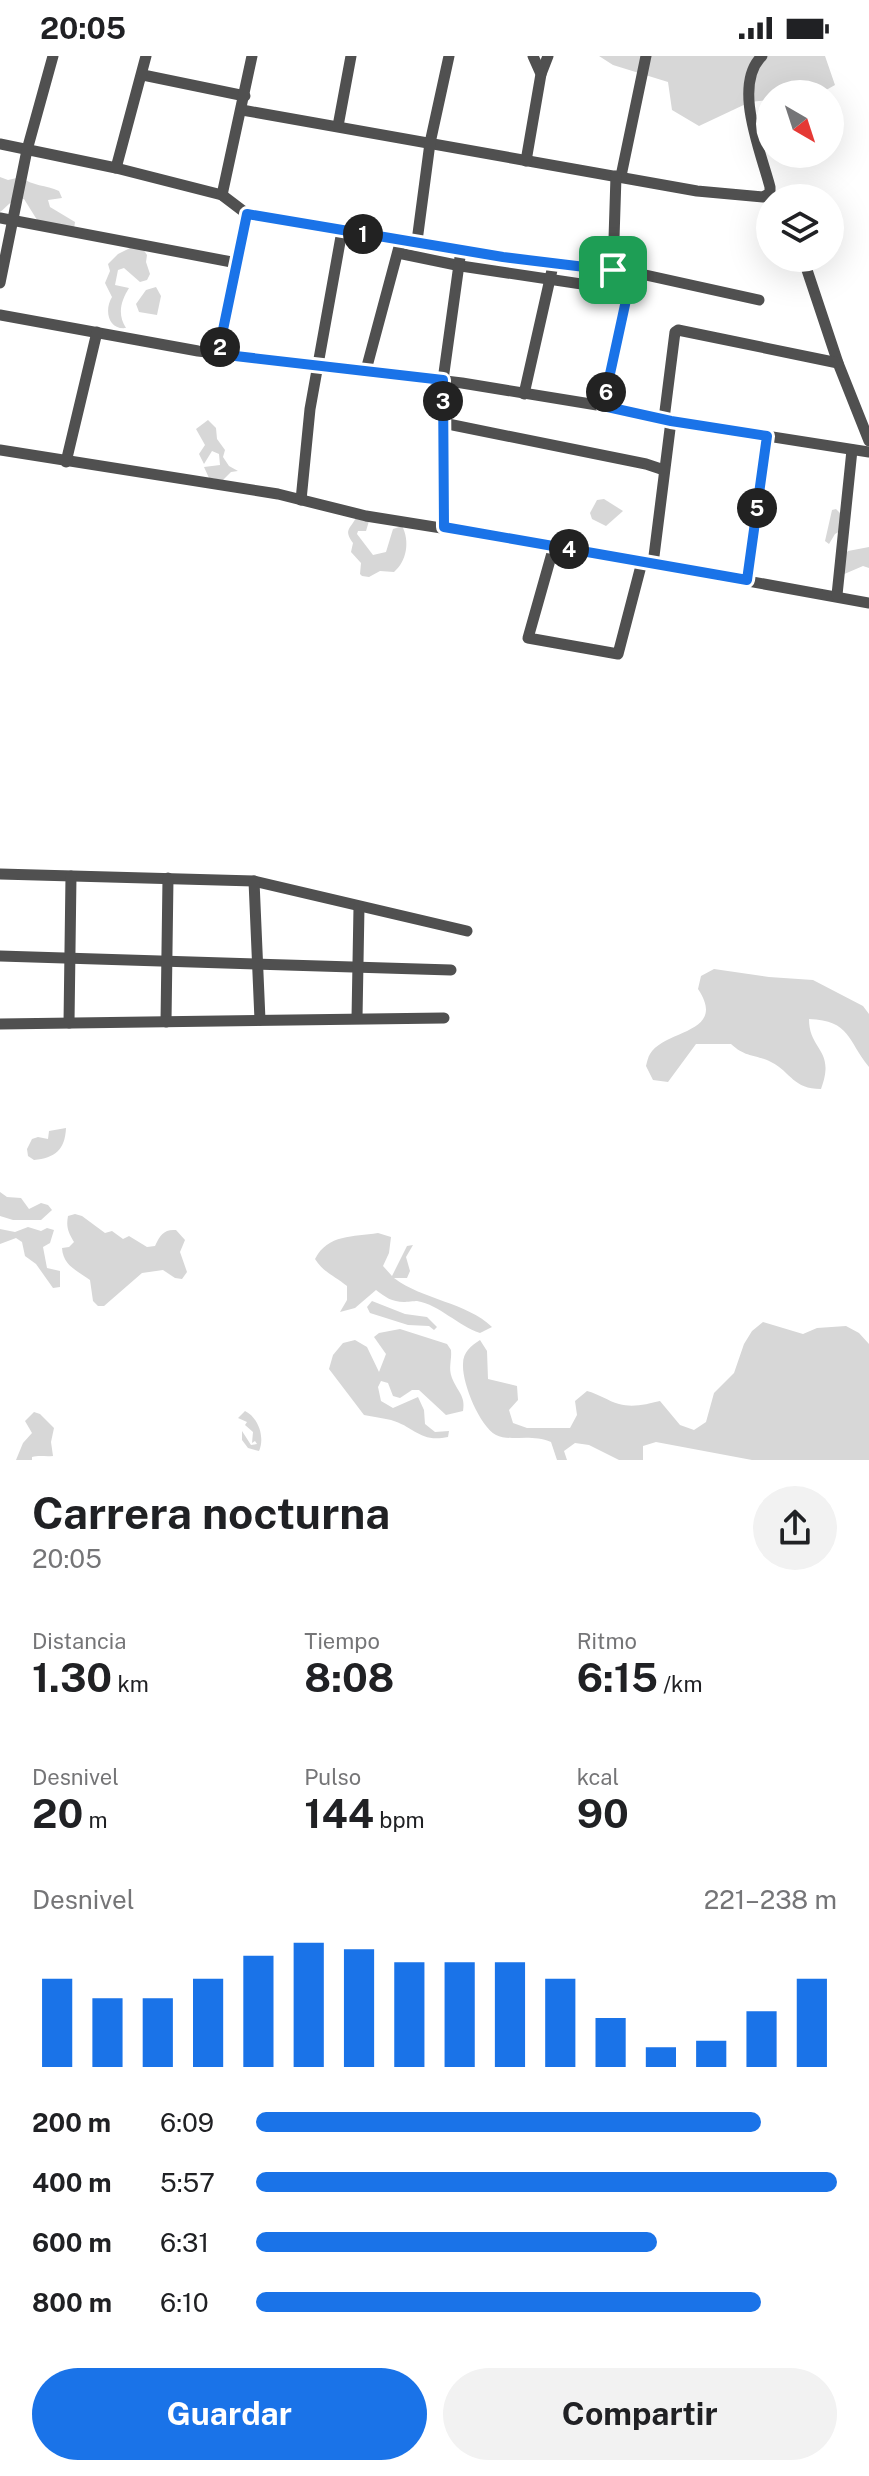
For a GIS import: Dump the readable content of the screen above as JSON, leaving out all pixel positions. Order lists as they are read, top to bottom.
{
  "north": "bottom right",
  "page": {
    "status": "20:05",
    "pins": [
      "1",
      "2",
      "6",
      "3",
      "5",
      "4"
    ],
    "heading": ["Carrera nocturna", "20:05"],
    "stats": [
      ["Distancia", "1.30 km"],
      ["Tiempo", "8:08"],
      ["Ritmo", "6:15 /km"],
      ["Desnivel", "20 m"],
      ["Pulso", "144 bpm"],
      ["kcal", "90"]
    ],
    "chart": ["Desnivel", "221–238 m"],
    "list": [
      {
        "name": "200 m",
        "note": "6:09"
      },
      {
        "name": "400 m",
        "note": "5:57"
      },
      {
        "name": "600 m",
        "note": "6:31"
      },
      {
        "name": "800 m",
        "note": "6:10"
      }
    ],
    "buttons": ["Guardar", "Compartir"]
  }
}
